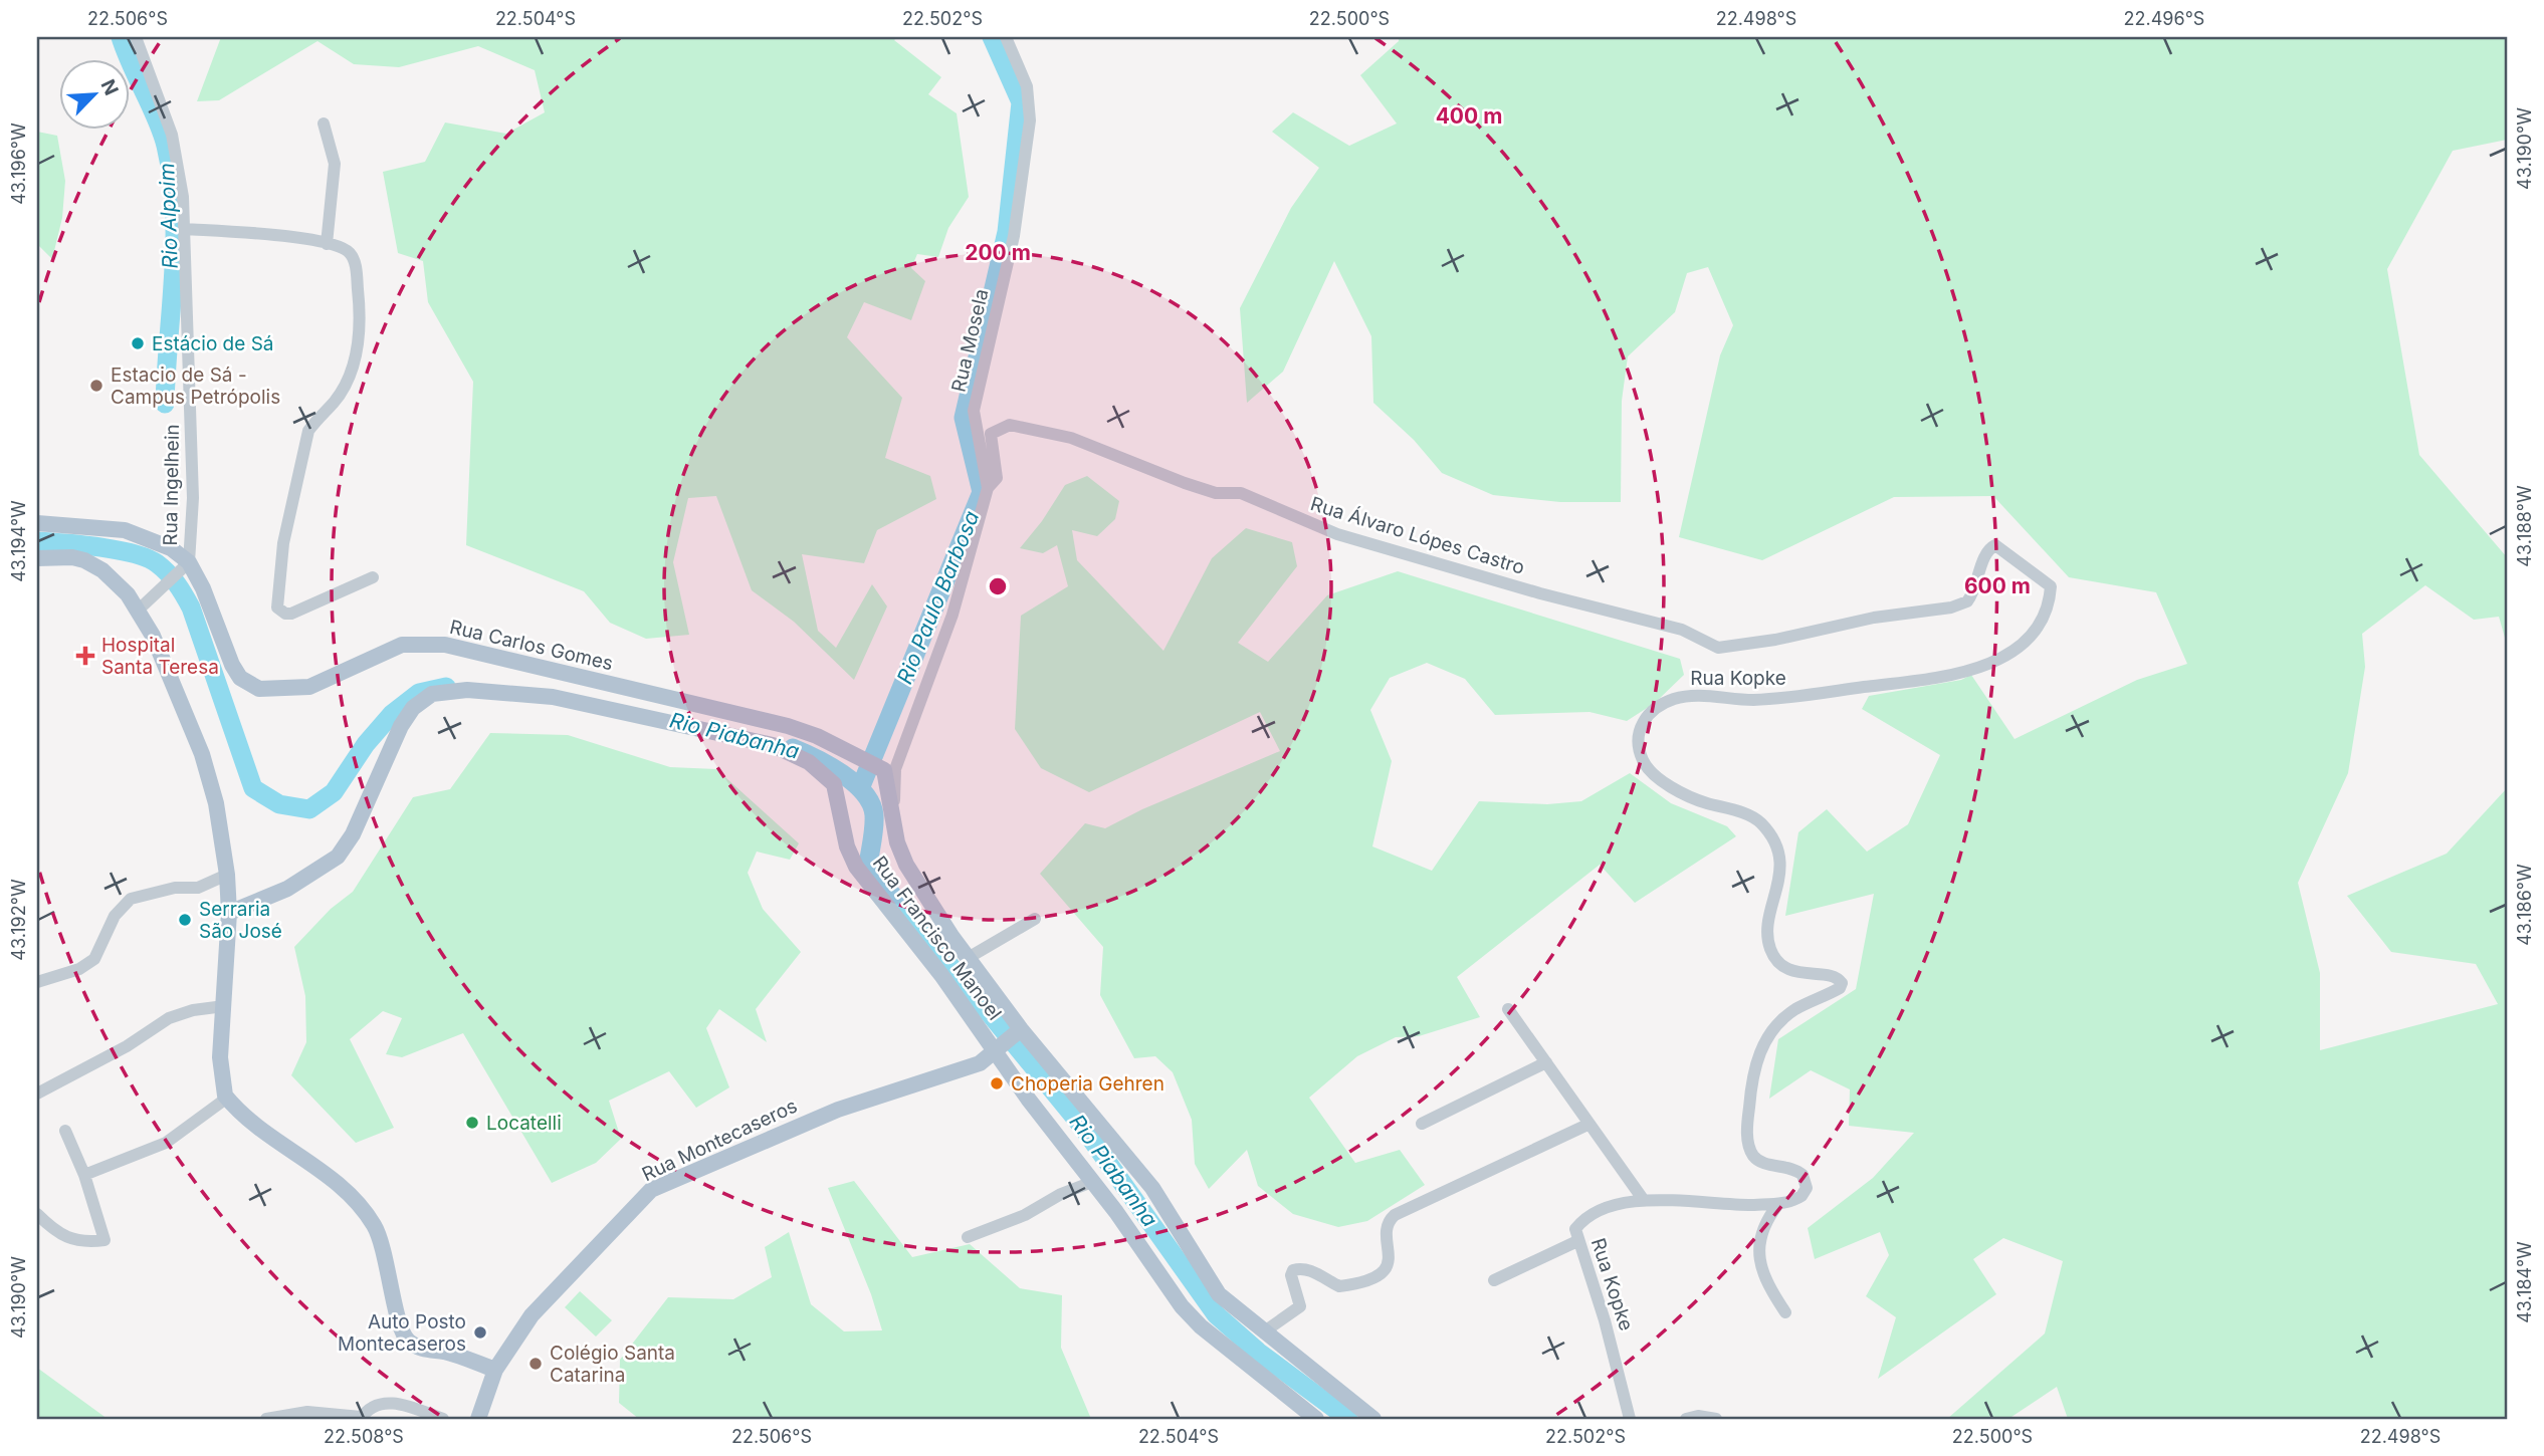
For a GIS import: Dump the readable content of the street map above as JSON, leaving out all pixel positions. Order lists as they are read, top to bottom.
{
  "streets": {
    "main road": ["Rua Carlos Gomes", "Rua Francisco Manoel", "Rua Montecaseros"],
    "street": [
      "Rua Mosela",
      "Rua Ingelhein",
      "Rua Álvaro Lópes Castro",
      "Rua Kopke"
    ]
  },
  "crossings": [
    ["Rua Mosela", "Rua Álvaro Lópes Castro"],
    ["Rua Mosela", "Rua Carlos Gomes"],
    ["Rua Ingelhein", "Rua Carlos Gomes"],
    ["Rua Álvaro Lópes Castro", "Rua Kopke"],
    ["Rua Francisco Manoel", "Rua Montecaseros"]
  ],
  "water": ["Rio Alpoim", "Rio Paulo Barbosa", "Rio Piabanha"],
  "places": {
    "other": [
      "Estácio de Sá",
      "Estacio de Sá - Campus Petrópolis",
      "Serraria São José",
      "Choperia Gehren",
      "Locatelli",
      "Auto Posto Montecaseros",
      "Colégio Santa Catarina"
    ],
    "health": ["Hospital Santa Teresa"]
  },
  "north": "top right",
  "coordinates": [
    "22.506°S",
    "22.504°S",
    "22.502°S",
    "22.500°S",
    "22.498°S",
    "22.496°S",
    "43.190°W",
    "43.196°W",
    "43.188°W",
    "43.194°W",
    "43.186°W",
    "43.192°W",
    "43.184°W",
    "22.508°S"
  ],
  "rings": ["400 m", "200 m", "600 m"]
}
